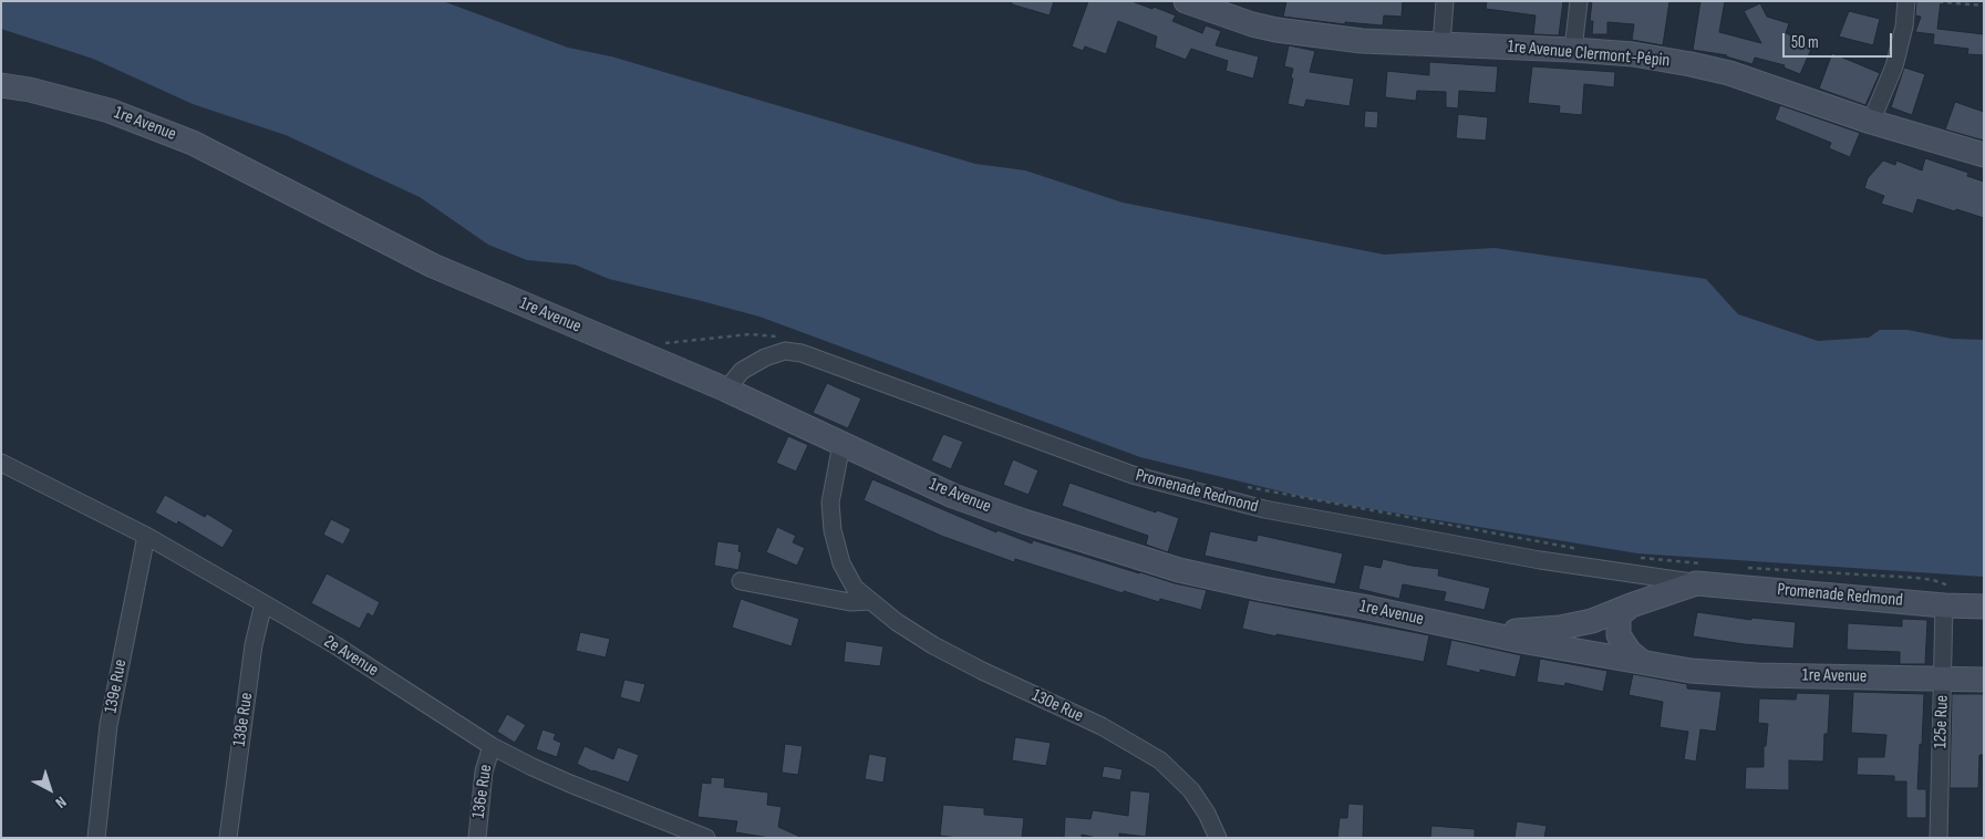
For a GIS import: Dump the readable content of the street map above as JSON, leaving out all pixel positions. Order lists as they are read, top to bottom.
{
  "streets": {
    "street": [
      "1re Avenue Clermont-Pépin",
      "1re Avenue",
      "Promenade Redmond",
      "2e Avenue",
      "139e Rue",
      "130e Rue",
      "138e Rue",
      "125e Rue",
      "136e Rue"
    ]
  },
  "crossings": [
    ["1re Avenue", "Promenade Redmond"],
    ["1re Avenue", "130e Rue"],
    ["1re Avenue", "125e Rue"],
    ["Promenade Redmond", "125e Rue"],
    ["2e Avenue", "139e Rue"],
    ["2e Avenue", "138e Rue"],
    ["2e Avenue", "136e Rue"]
  ],
  "scale_bar": "50 m",
  "north": "bottom right"
}
